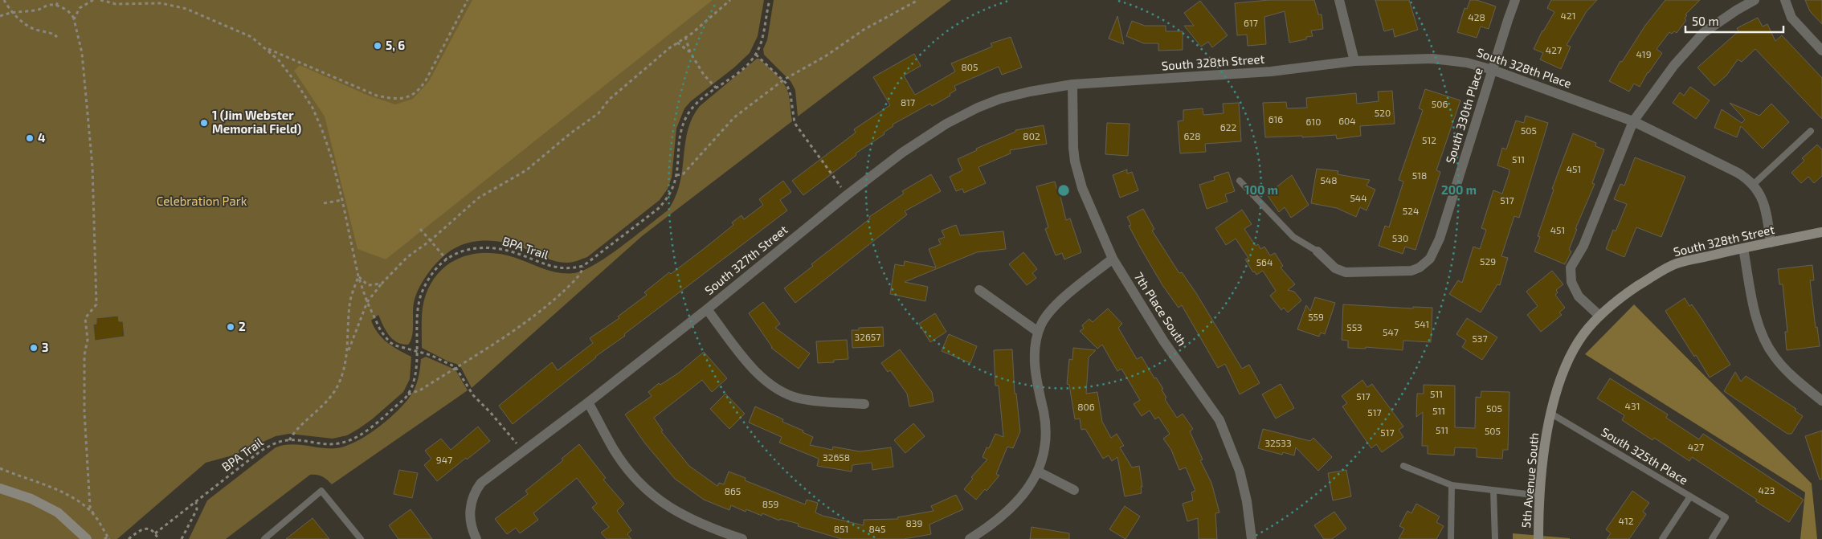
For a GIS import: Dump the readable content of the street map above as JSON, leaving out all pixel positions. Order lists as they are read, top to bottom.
{
  "streets": {
    "street": [
      "South 328th Street",
      "South 328th Place",
      "South 330th Place",
      "South 327th Street",
      "7th Place South",
      "5th Avenue South"
    ],
    "lane": ["South 325th Place"],
    "path": ["BPA Trail"]
  },
  "crossings": [
    ["South 328th Street", "South 328th Place"],
    ["South 328th Street", "South 327th Street"],
    ["South 328th Street", "7th Place South"],
    ["South 328th Street", "5th Avenue South"],
    ["South 328th Place", "South 330th Place"],
    ["South 327th Street", "7th Place South"],
    ["South 325th Place", "5th Avenue South"]
  ],
  "parks": ["Celebration Park"],
  "places": [
    "5, 6",
    "1 (Jim Webster Memorial Field)",
    "4",
    "2",
    "3"
  ],
  "house_numbers": [
    "421",
    "428",
    "617",
    "427",
    "419",
    "805",
    "817",
    "506",
    "520",
    "616",
    "604",
    "610",
    "622",
    "505",
    "802",
    "628",
    "512",
    "511",
    "451",
    "518",
    "548",
    "544",
    "517",
    "524",
    "451",
    "530",
    "529",
    "564",
    "559",
    "541",
    "553",
    "547",
    "32657",
    "537",
    "511",
    "517",
    "431",
    "806",
    "505",
    "511",
    "517",
    "511",
    "505",
    "517",
    "32533",
    "427",
    "32658",
    "947",
    "423",
    "865",
    "859",
    "412",
    "839",
    "851",
    "845"
  ],
  "scale_bar": "50 m",
  "rings": ["100 m", "200 m"]
}
